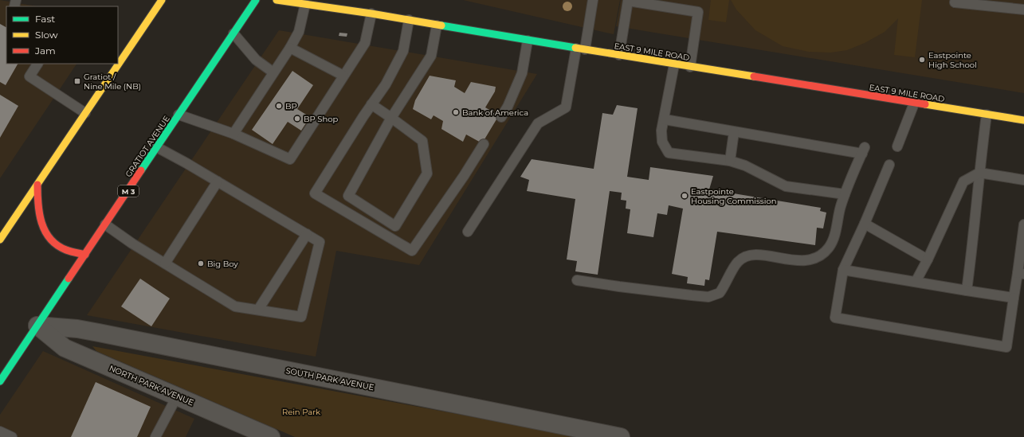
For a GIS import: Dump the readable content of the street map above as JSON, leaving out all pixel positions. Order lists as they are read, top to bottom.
{
  "streets": {
    "main road": ["EAST 9 MILE ROAD", "GRATIOT AVENUE", "M 3"],
    "street": ["SOUTH PARK AVENUE", "NORTH PARK AVENUE"]
  },
  "crossings": [
    ["GRATIOT AVENUE", "SOUTH PARK AVENUE"],
    ["GRATIOT AVENUE", "NORTH PARK AVENUE"],
    ["SOUTH PARK AVENUE", "NORTH PARK AVENUE"]
  ],
  "parks": ["Rein Park"],
  "places": {
    "other": [
      "Eastpointe High School",
      "BP",
      "Bank of America",
      "BP Shop",
      "Eastpointe Housing Commission",
      "Big Boy"
    ],
    "transit": ["Gratiot / Nine Mile (NB)"]
  },
  "legend": ["Fast", "Slow", "Jam"]
}
